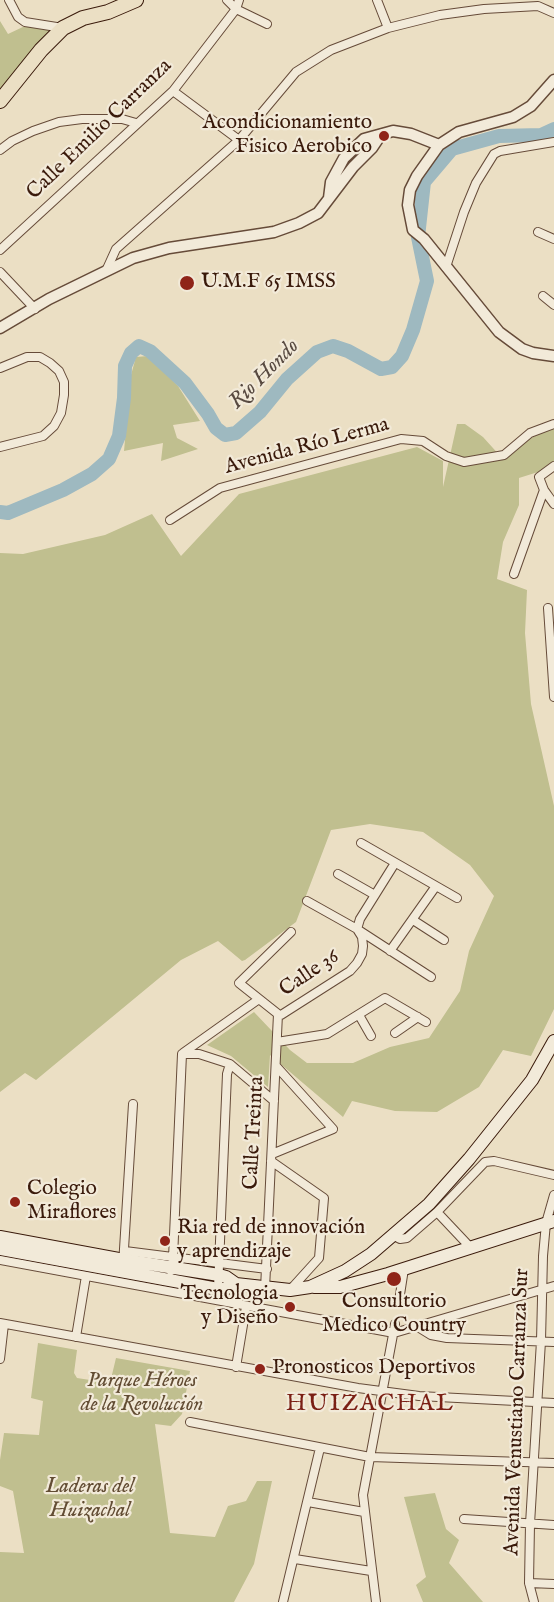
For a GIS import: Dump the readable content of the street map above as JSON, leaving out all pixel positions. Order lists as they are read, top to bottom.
{
  "streets": {
    "street": [
      "Calle Emilio Carranza",
      "Avenida Río Lerma",
      "Calle 36",
      "Calle Treinta",
      "Avenida Venustiano Carranza Sur"
    ]
  },
  "crossings": [
    ["Calle 36", "Calle Treinta"]
  ],
  "districts": ["HUIZACHAL"],
  "water": ["Rio Hondo"],
  "parks": ["Parque Héroes de la Revolución", "Laderas del Huizachal"],
  "places": [
    "Acondicionamiento Fisico Aerobico",
    "U.M.F 65 IMSS",
    "Colegio Miraflores",
    "Ria red de innovación y aprendizaje",
    "Consultorio Medico Country",
    "Tecnologia y Diseño",
    "Pronosticos Deportivos"
  ]
}
